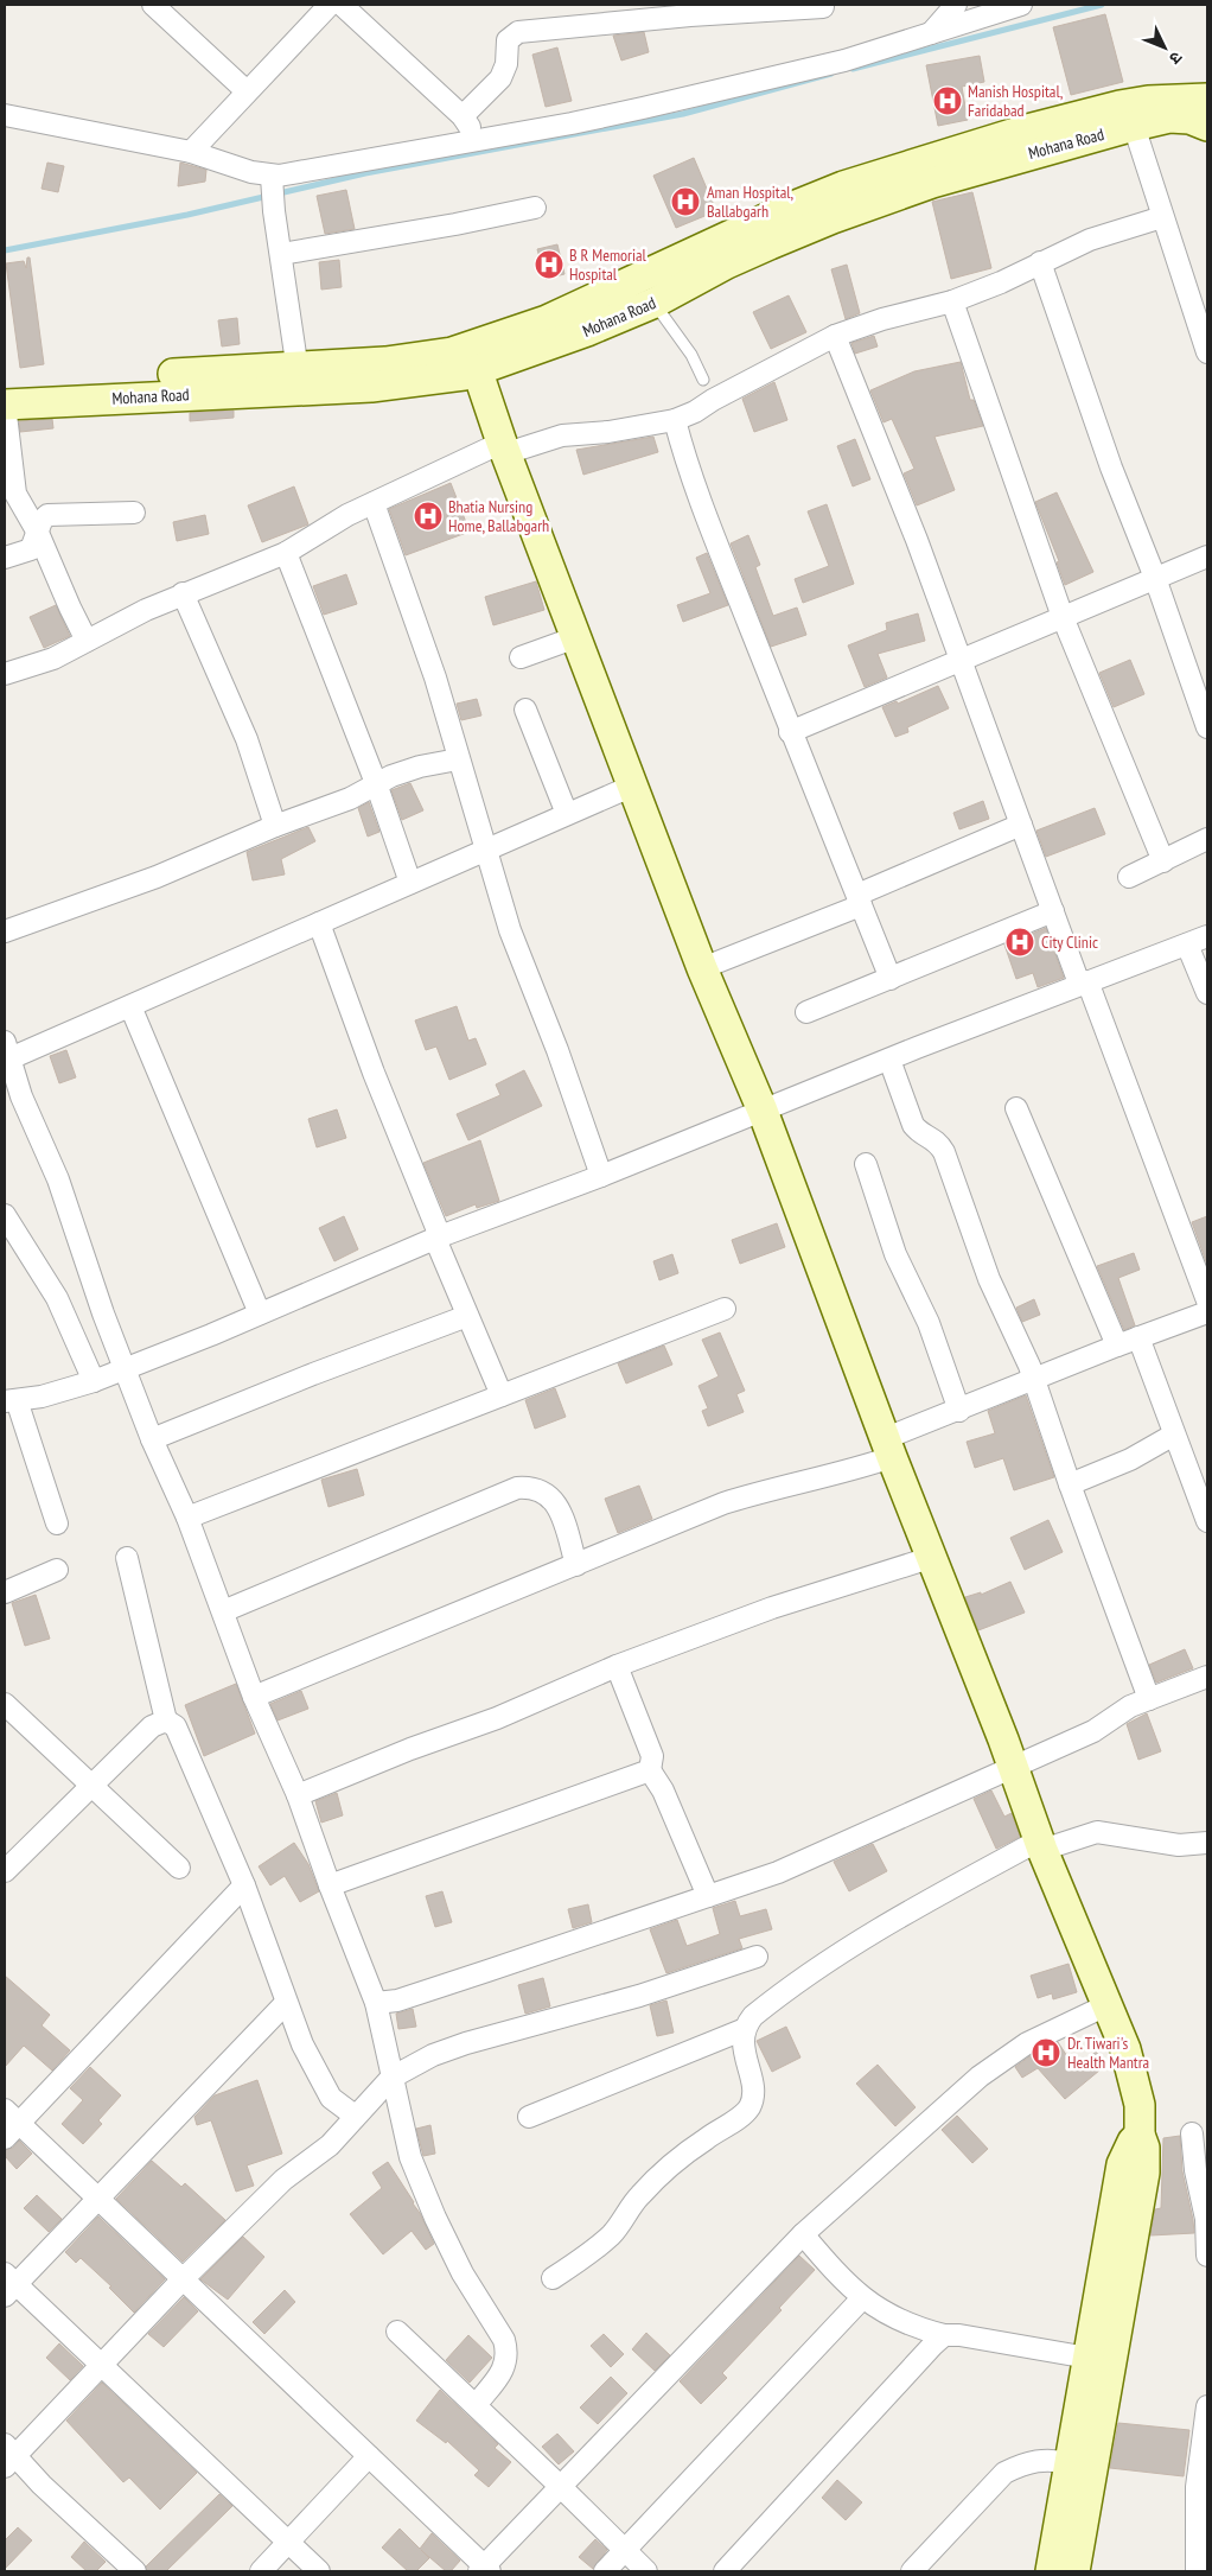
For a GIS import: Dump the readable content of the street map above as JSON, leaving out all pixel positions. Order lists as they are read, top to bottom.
{
  "streets": {
    "street": ["Mohana Road"]
  },
  "places": {
    "hospital": [
      "Manish Hospital, Faridabad",
      "Aman Hospital, Ballabgarh",
      "B R Memorial Hospital",
      "Bhatia Nursing Home, Ballabgarh",
      "City Clinic",
      "Dr. Tiwari's Health Mantra"
    ]
  },
  "north": "bottom right"
}
